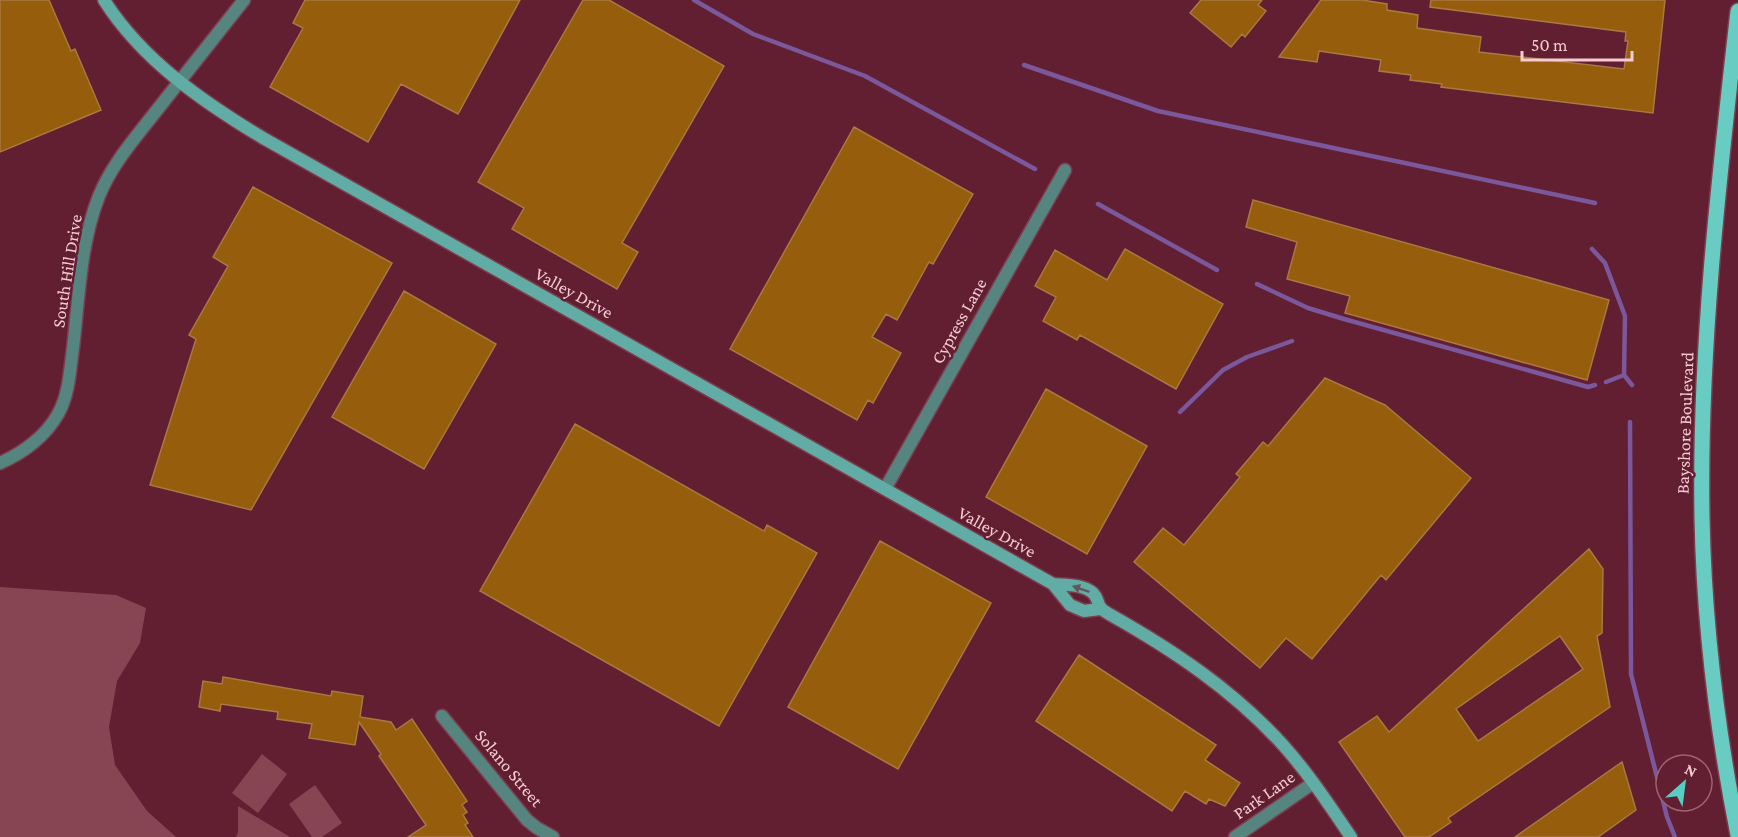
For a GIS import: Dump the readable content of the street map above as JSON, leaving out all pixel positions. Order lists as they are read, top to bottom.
{
  "streets": {
    "main road": ["Valley Drive", "Bayshore Boulevard"],
    "street": [
      "South Hill Drive",
      "Cypress Lane",
      "Solano Street",
      "Park Lane"
    ]
  },
  "crossings": [
    ["South Hill Drive", "Valley Drive"],
    ["Valley Drive", "Cypress Lane"],
    ["Valley Drive", "Park Lane"]
  ],
  "scale_bar": "50 m",
  "north": "top right"
}
